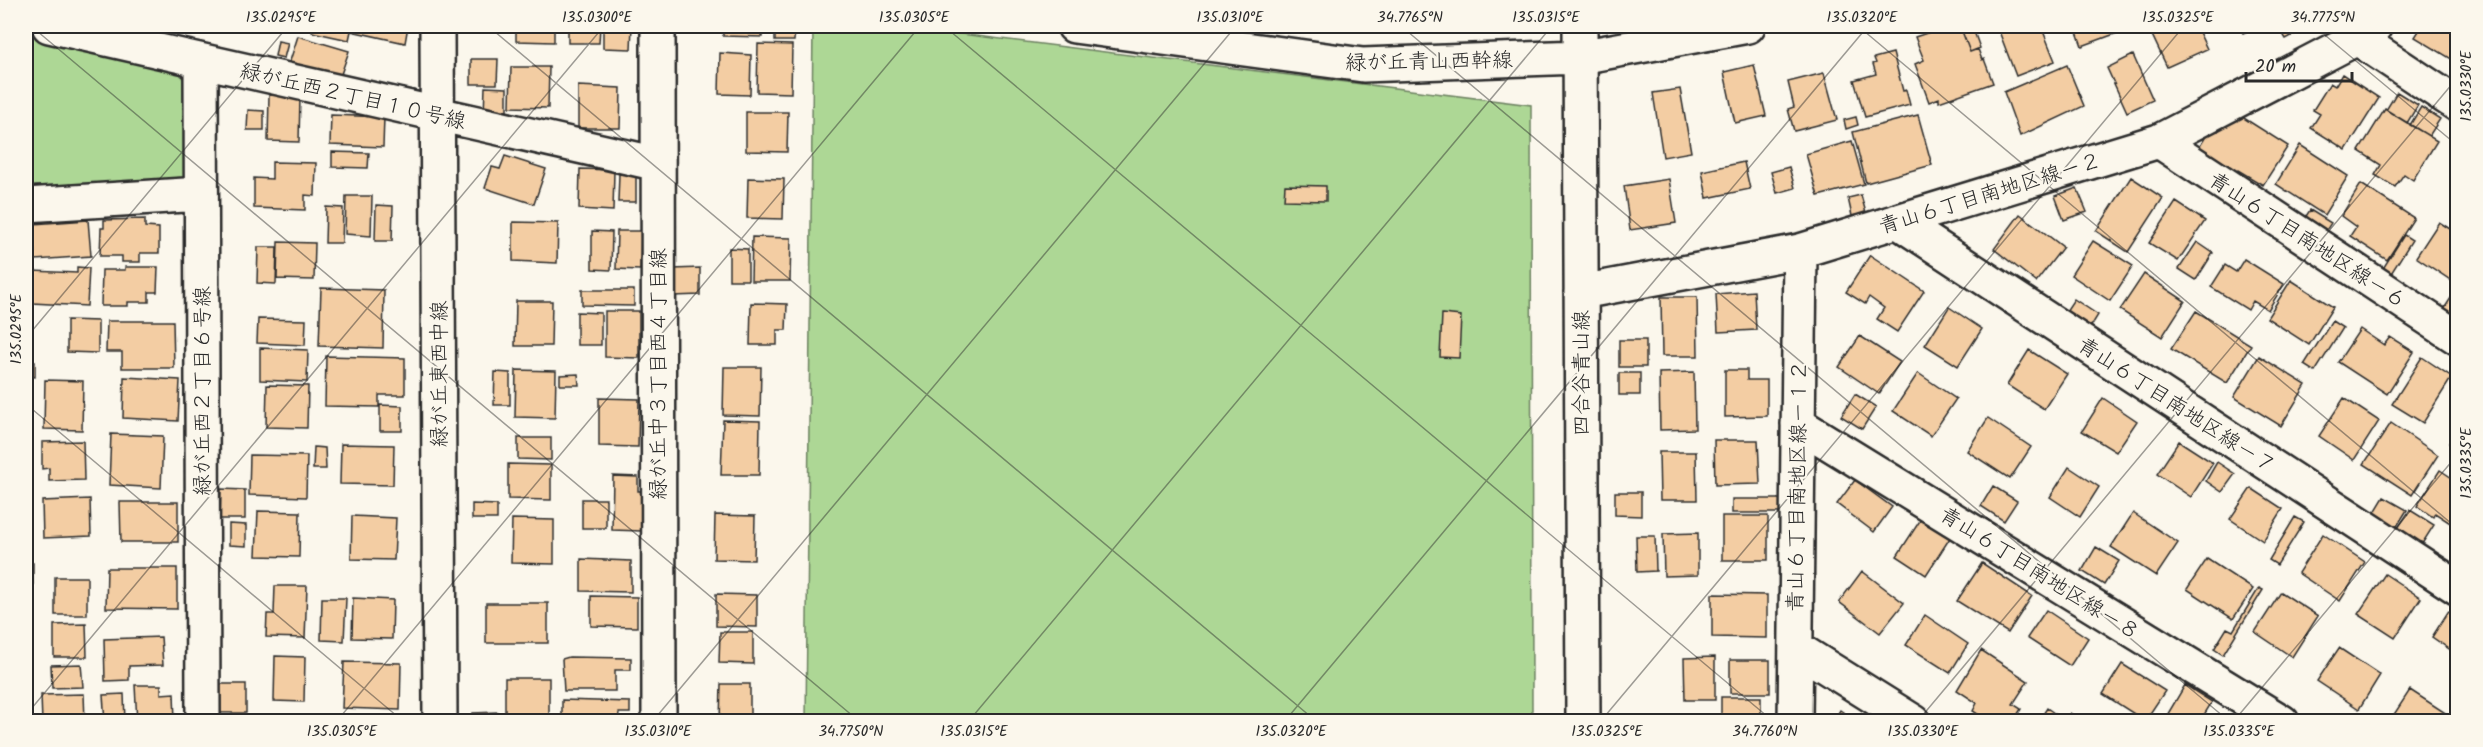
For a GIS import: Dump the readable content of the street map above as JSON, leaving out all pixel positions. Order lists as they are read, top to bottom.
{
  "streets": {
    "street": [
      "緑が丘青山西幹線",
      "緑が丘西２丁目１０号線",
      "青山６丁目南地区線ー２",
      "青山６丁目南地区線ー６",
      "四合谷青山線",
      "緑が丘東西中線",
      "緑が丘中３丁目西４丁目線",
      "緑が丘西２丁目６号線",
      "青山６丁目南地区線ー７",
      "青山６丁目南地区線ー１２",
      "青山６丁目南地区線ー８"
    ]
  },
  "crossings": [
    ["緑が丘青山西幹線", "四合谷青山線"],
    ["緑が丘西２丁目１０号線", "緑が丘東西中線"],
    ["緑が丘西２丁目１０号線", "緑が丘中３丁目西４丁目線"],
    ["緑が丘西２丁目１０号線", "緑が丘西２丁目６号線"],
    ["青山６丁目南地区線ー２", "青山６丁目南地区線ー６"],
    ["青山６丁目南地区線ー２", "四合谷青山線"],
    ["青山６丁目南地区線ー２", "青山６丁目南地区線ー７"],
    ["青山６丁目南地区線ー２", "青山６丁目南地区線ー１２"],
    ["青山６丁目南地区線ー１２", "青山６丁目南地区線ー８"]
  ],
  "scale_bar": "20 m",
  "coordinates": [
    "135.0295°E",
    "135.0300°E",
    "135.0305°E",
    "135.0310°E",
    "34.7765°N",
    "135.0315°E",
    "135.0320°E",
    "135.0325°E",
    "34.7775°N",
    "135.0330°E",
    "135.0335°E",
    "34.7750°N",
    "34.7760°N"
  ]
}
